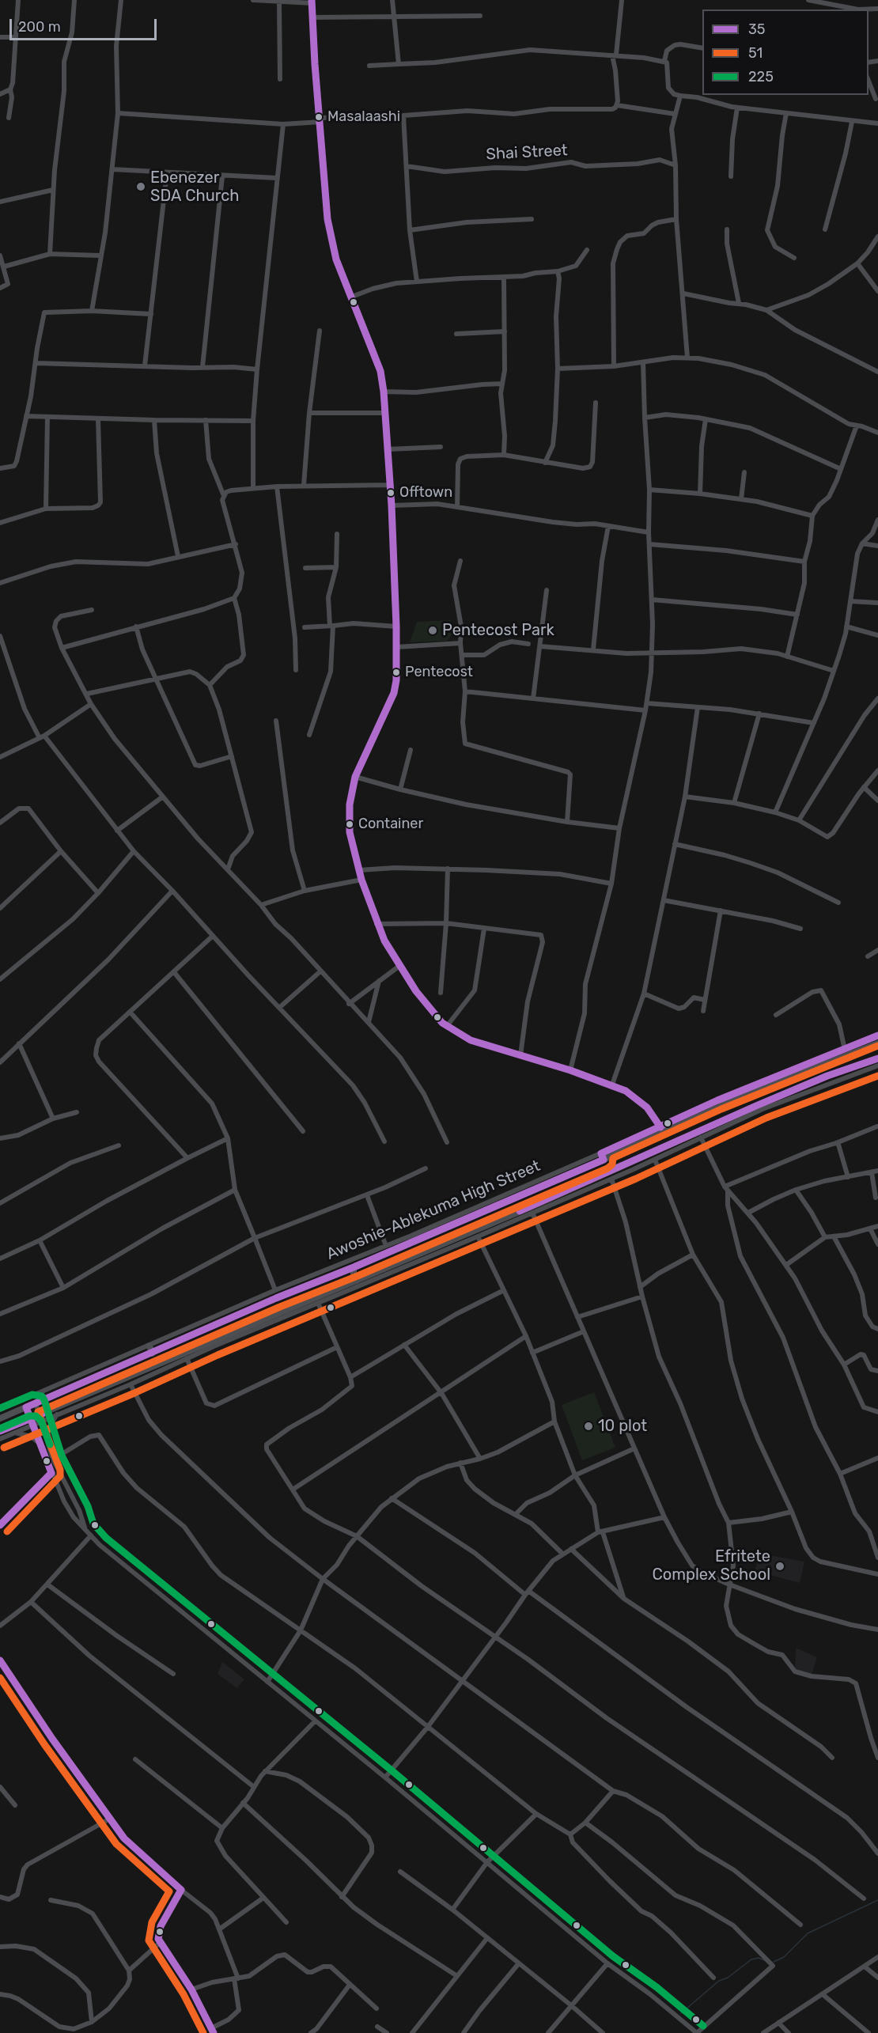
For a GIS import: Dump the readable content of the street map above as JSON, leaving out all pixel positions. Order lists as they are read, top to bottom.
{
  "streets": {
    "main road": ["Awoshie-Ablekuma High Street"],
    "street": ["Shai Street"]
  },
  "places": [
    "Masalaashi",
    "Ebenezer SDA Church",
    "Offtown",
    "Pentecost Park",
    "Pentecost",
    "Container",
    "10 plot",
    "Efritete Complex School"
  ],
  "lines": ["transit line 35", "transit line 51", "transit line 225"],
  "legend": ["35", "51", "225"],
  "scale_bar": "200 m"
}
